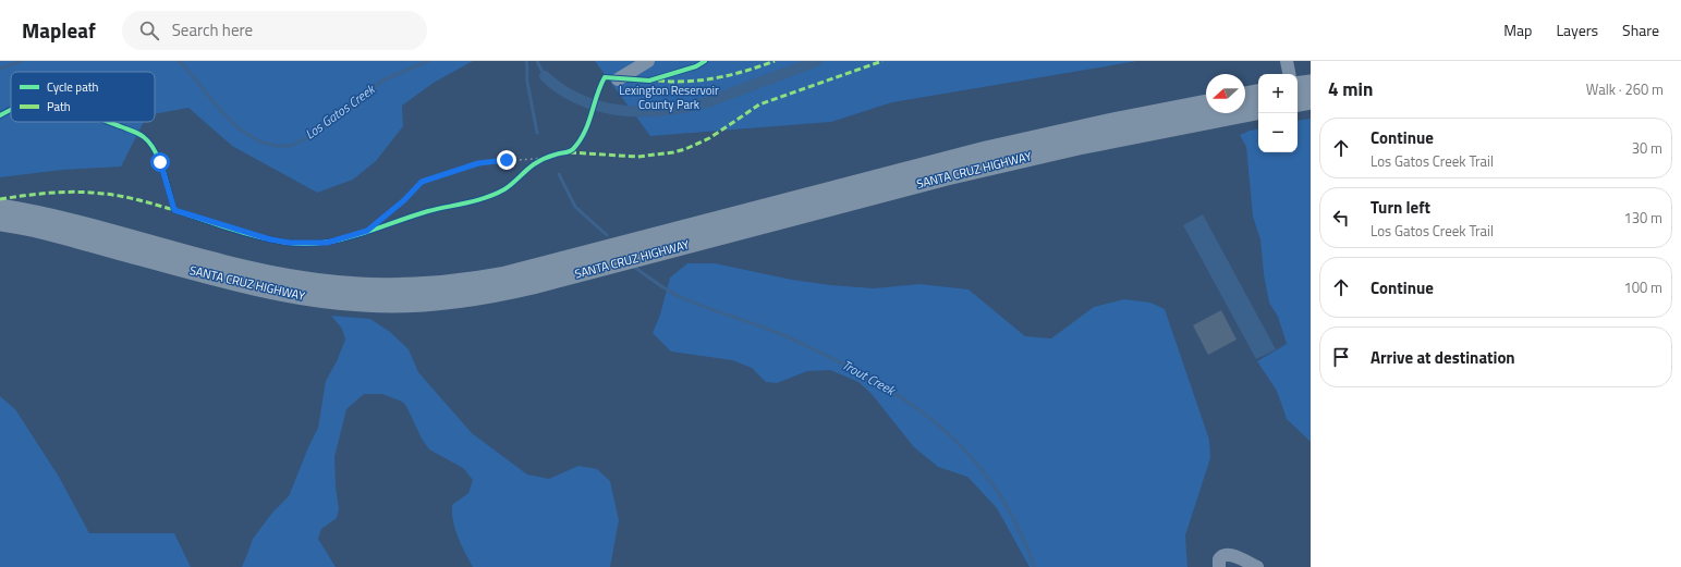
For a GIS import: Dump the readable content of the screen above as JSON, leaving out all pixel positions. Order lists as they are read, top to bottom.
{
  "streets": {
    "highway": ["SANTA CRUZ HIGHWAY"]
  },
  "water": ["Los Gatos Creek", "Trout Creek"],
  "parks": ["Lexington Reservoir County Park"],
  "legend": ["Cycle path", "Path"],
  "north": "left",
  "page": {
    "header": "Mapleaf",
    "search": "Search here",
    "nav": ["Map", "Layers", "Share"],
    "heading": ["4 min", "Walk · 260 m"],
    "map_buttons": ["+", "−"],
    "list": [
      ["Continue", "Los Gatos Creek Trail", "30 m"],
      ["Turn left", "Los Gatos Creek Trail", "130 m"],
      ["Continue", "100 m"],
      "Arrive at destination"
    ]
  }
}
